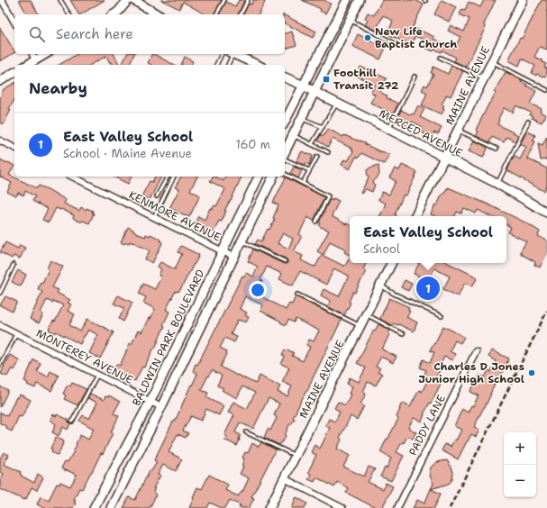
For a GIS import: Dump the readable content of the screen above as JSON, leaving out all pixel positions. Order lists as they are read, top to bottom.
{
  "streets": {
    "main road": ["MAINE AVENUE", "MERCED AVENUE", "BALDWIN PARK BOULEVARD"],
    "street": ["KENMORE AVENUE", "MONTEREY AVENUE", "PADDY LANE"]
  },
  "crossings": [
    ["MAINE AVENUE", "MERCED AVENUE"],
    ["KENMORE AVENUE", "BALDWIN PARK BOULEVARD"],
    ["BALDWIN PARK BOULEVARD", "MONTEREY AVENUE"]
  ],
  "places": {
    "other": ["New Life Baptist Church", "Charles D Jones Junior High School"],
    "transit": ["Foothill Transit 272"]
  },
  "page": {
    "search": "Search here",
    "heading": "Nearby",
    "list": [
      {
        "mark": "1",
        "name": "East Valley School",
        "note": "School · Maine Avenue",
        "value": "160 m"
      }
    ],
    "popup": ["East Valley School", "School"],
    "pins": "1",
    "map_buttons": ["+", "−"]
  }
}
